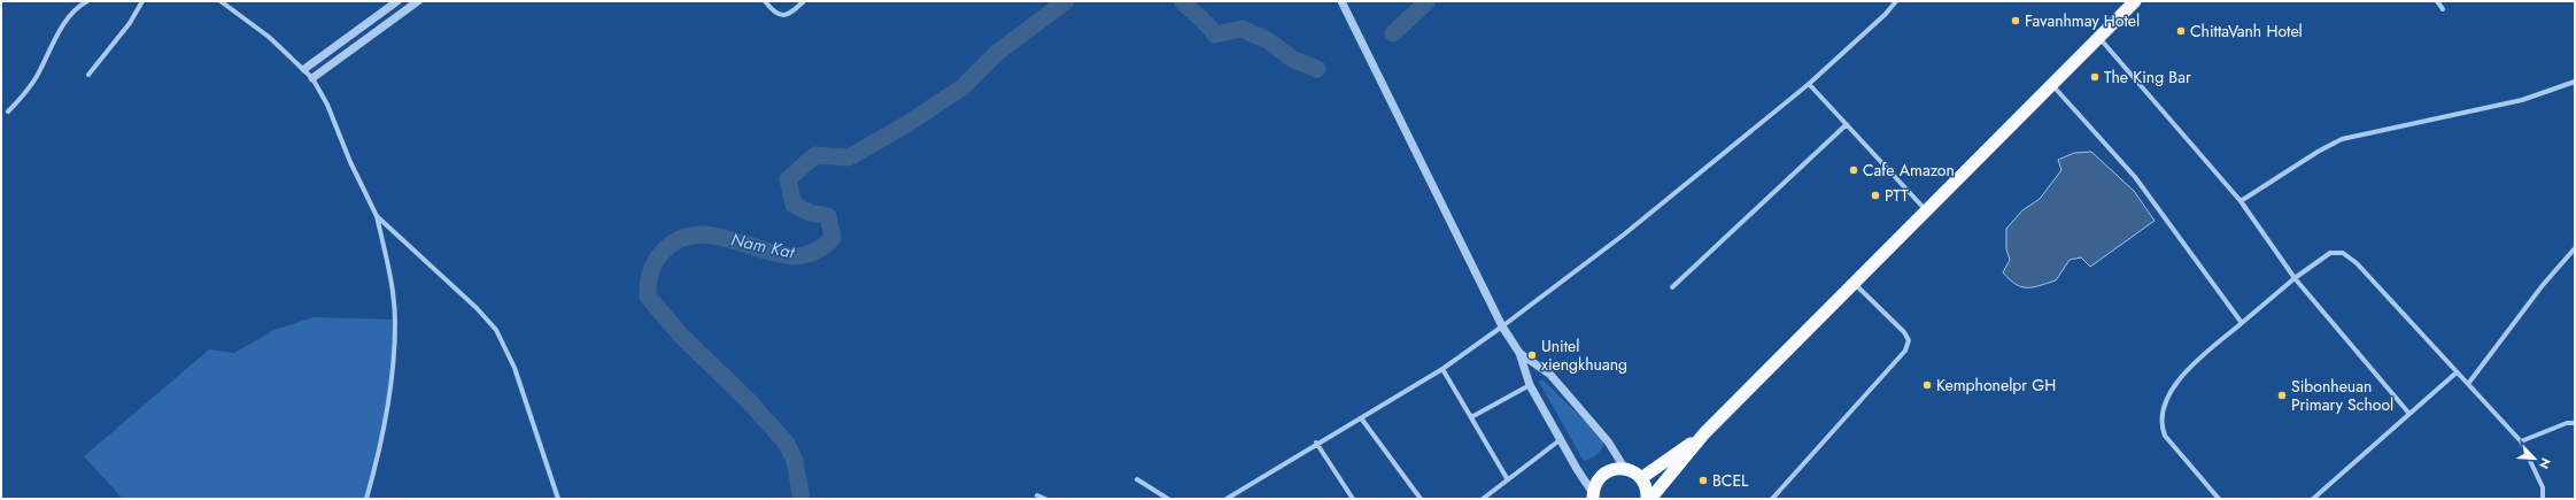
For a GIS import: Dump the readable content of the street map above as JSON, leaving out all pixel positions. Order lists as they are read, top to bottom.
{
  "water": ["Nam Kat"],
  "places": [
    "Favanhmay Hotel",
    "ChittaVanh Hotel",
    "The King Bar",
    "Cafe Amazon",
    "PTT",
    "Unitel xiengkhuang",
    "Kemphonelpr GH",
    "Sibonheuan Primary School",
    "BCEL"
  ],
  "north": "bottom right"
}
